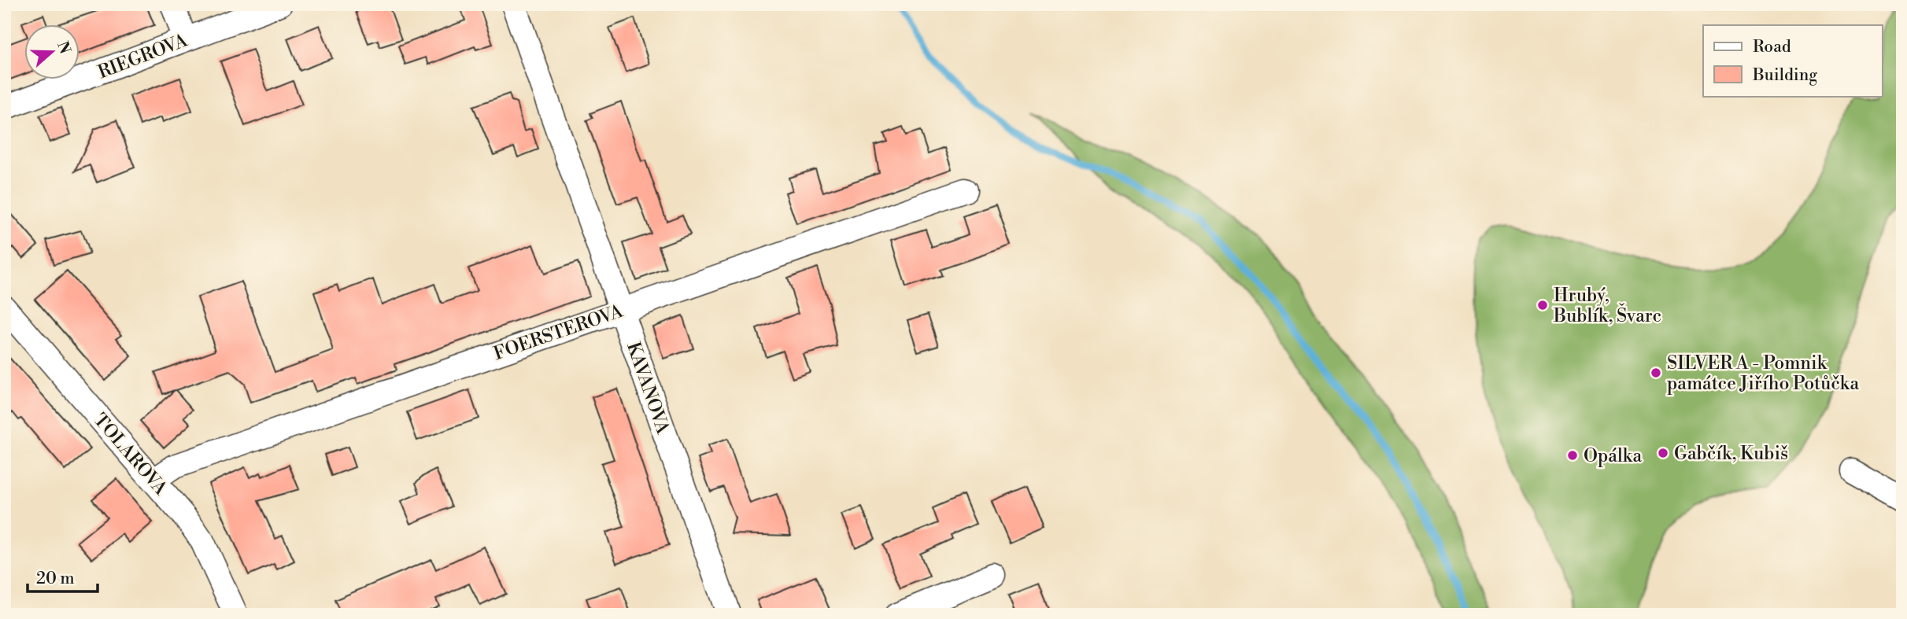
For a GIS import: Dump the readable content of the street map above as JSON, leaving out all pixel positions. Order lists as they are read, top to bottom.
{
  "streets": {
    "street": [
      "RIEGROVA",
      "FOERSTEROVA",
      "KAVANOVA",
      "TOLAROVA"
    ]
  },
  "crossings": [
    ["FOERSTEROVA", "KAVANOVA"],
    ["FOERSTEROVA", "TOLAROVA"]
  ],
  "places": [
    "Hrubý, Bublík, Švarc",
    "SILVER A - Pomnik památce Jiřího Potůčka",
    "Gabčík, Kubiš",
    "Opálka"
  ],
  "legend": ["Road", "Building"],
  "scale_bar": "20 m",
  "north": "right"
}
